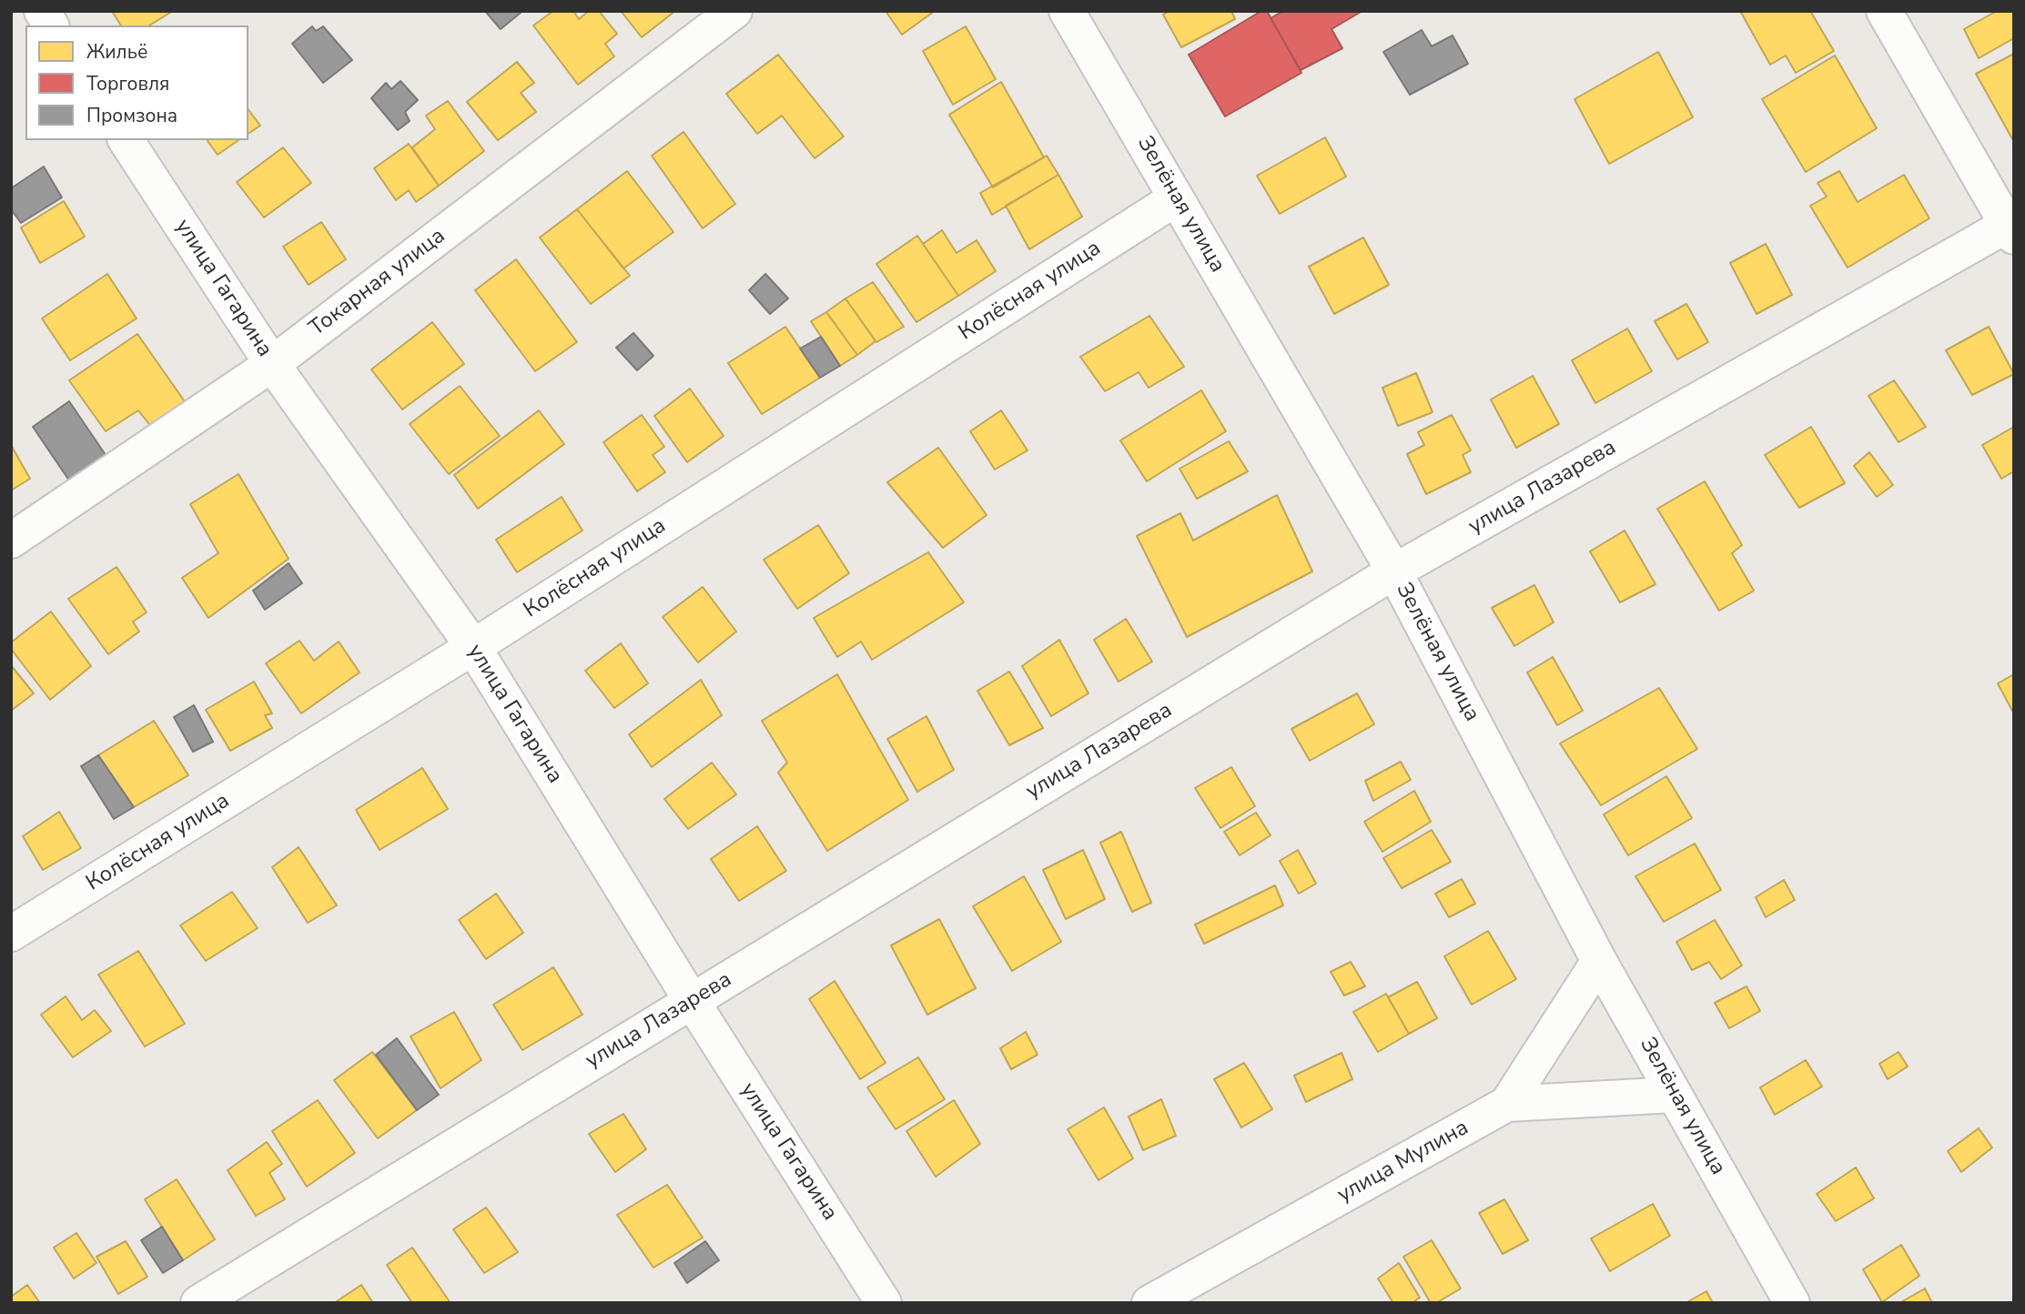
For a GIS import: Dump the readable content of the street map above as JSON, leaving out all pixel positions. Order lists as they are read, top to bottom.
{
  "streets": {
    "street": [
      "Зелёная улица",
      "Токарная улица",
      "улица Гагарина",
      "Колёсная улица",
      "улица Лазарева",
      "улица Мулина"
    ]
  },
  "crossings": [
    ["Зелёная улица", "Колёсная улица"],
    ["Зелёная улица", "улица Лазарева"],
    ["Зелёная улица", "улица Мулина"],
    ["Токарная улица", "улица Гагарина"],
    ["улица Гагарина", "Колёсная улица"],
    ["улица Гагарина", "улица Лазарева"]
  ],
  "legend": ["Жильё", "Торговля", "Промзона"]
}
